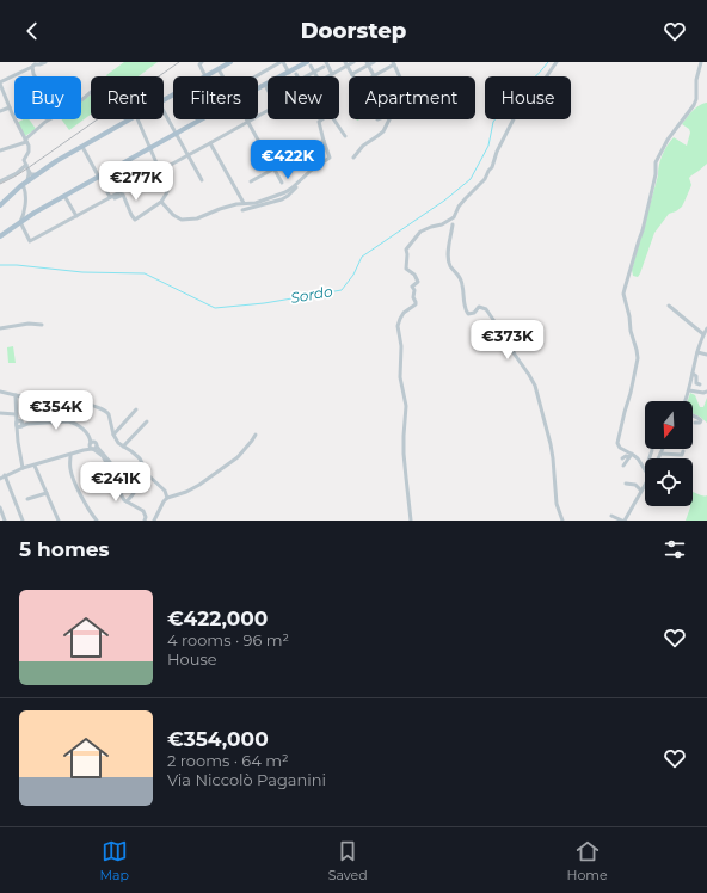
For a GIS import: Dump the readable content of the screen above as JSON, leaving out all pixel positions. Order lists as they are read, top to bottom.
{
  "water": ["Sordo"],
  "north": "bottom",
  "page": {
    "header": "Doorstep",
    "chip": [
      "Buy",
      "Rent",
      "Filters",
      "New",
      "Apartment",
      "House"
    ],
    "price": [
      "€422K",
      "€277K",
      "€373K",
      "€354K",
      "€241K"
    ],
    "heading": "5 homes",
    "list": [
      {
        "name": "€422,000",
        "note": "4 rooms · 96 m² · House"
      },
      {
        "name": "€354,000",
        "note": "2 rooms · 64 m² · Via Niccolò Paganini"
      }
    ],
    "tabs": ["Map", "Saved", "Home"]
  }
}
